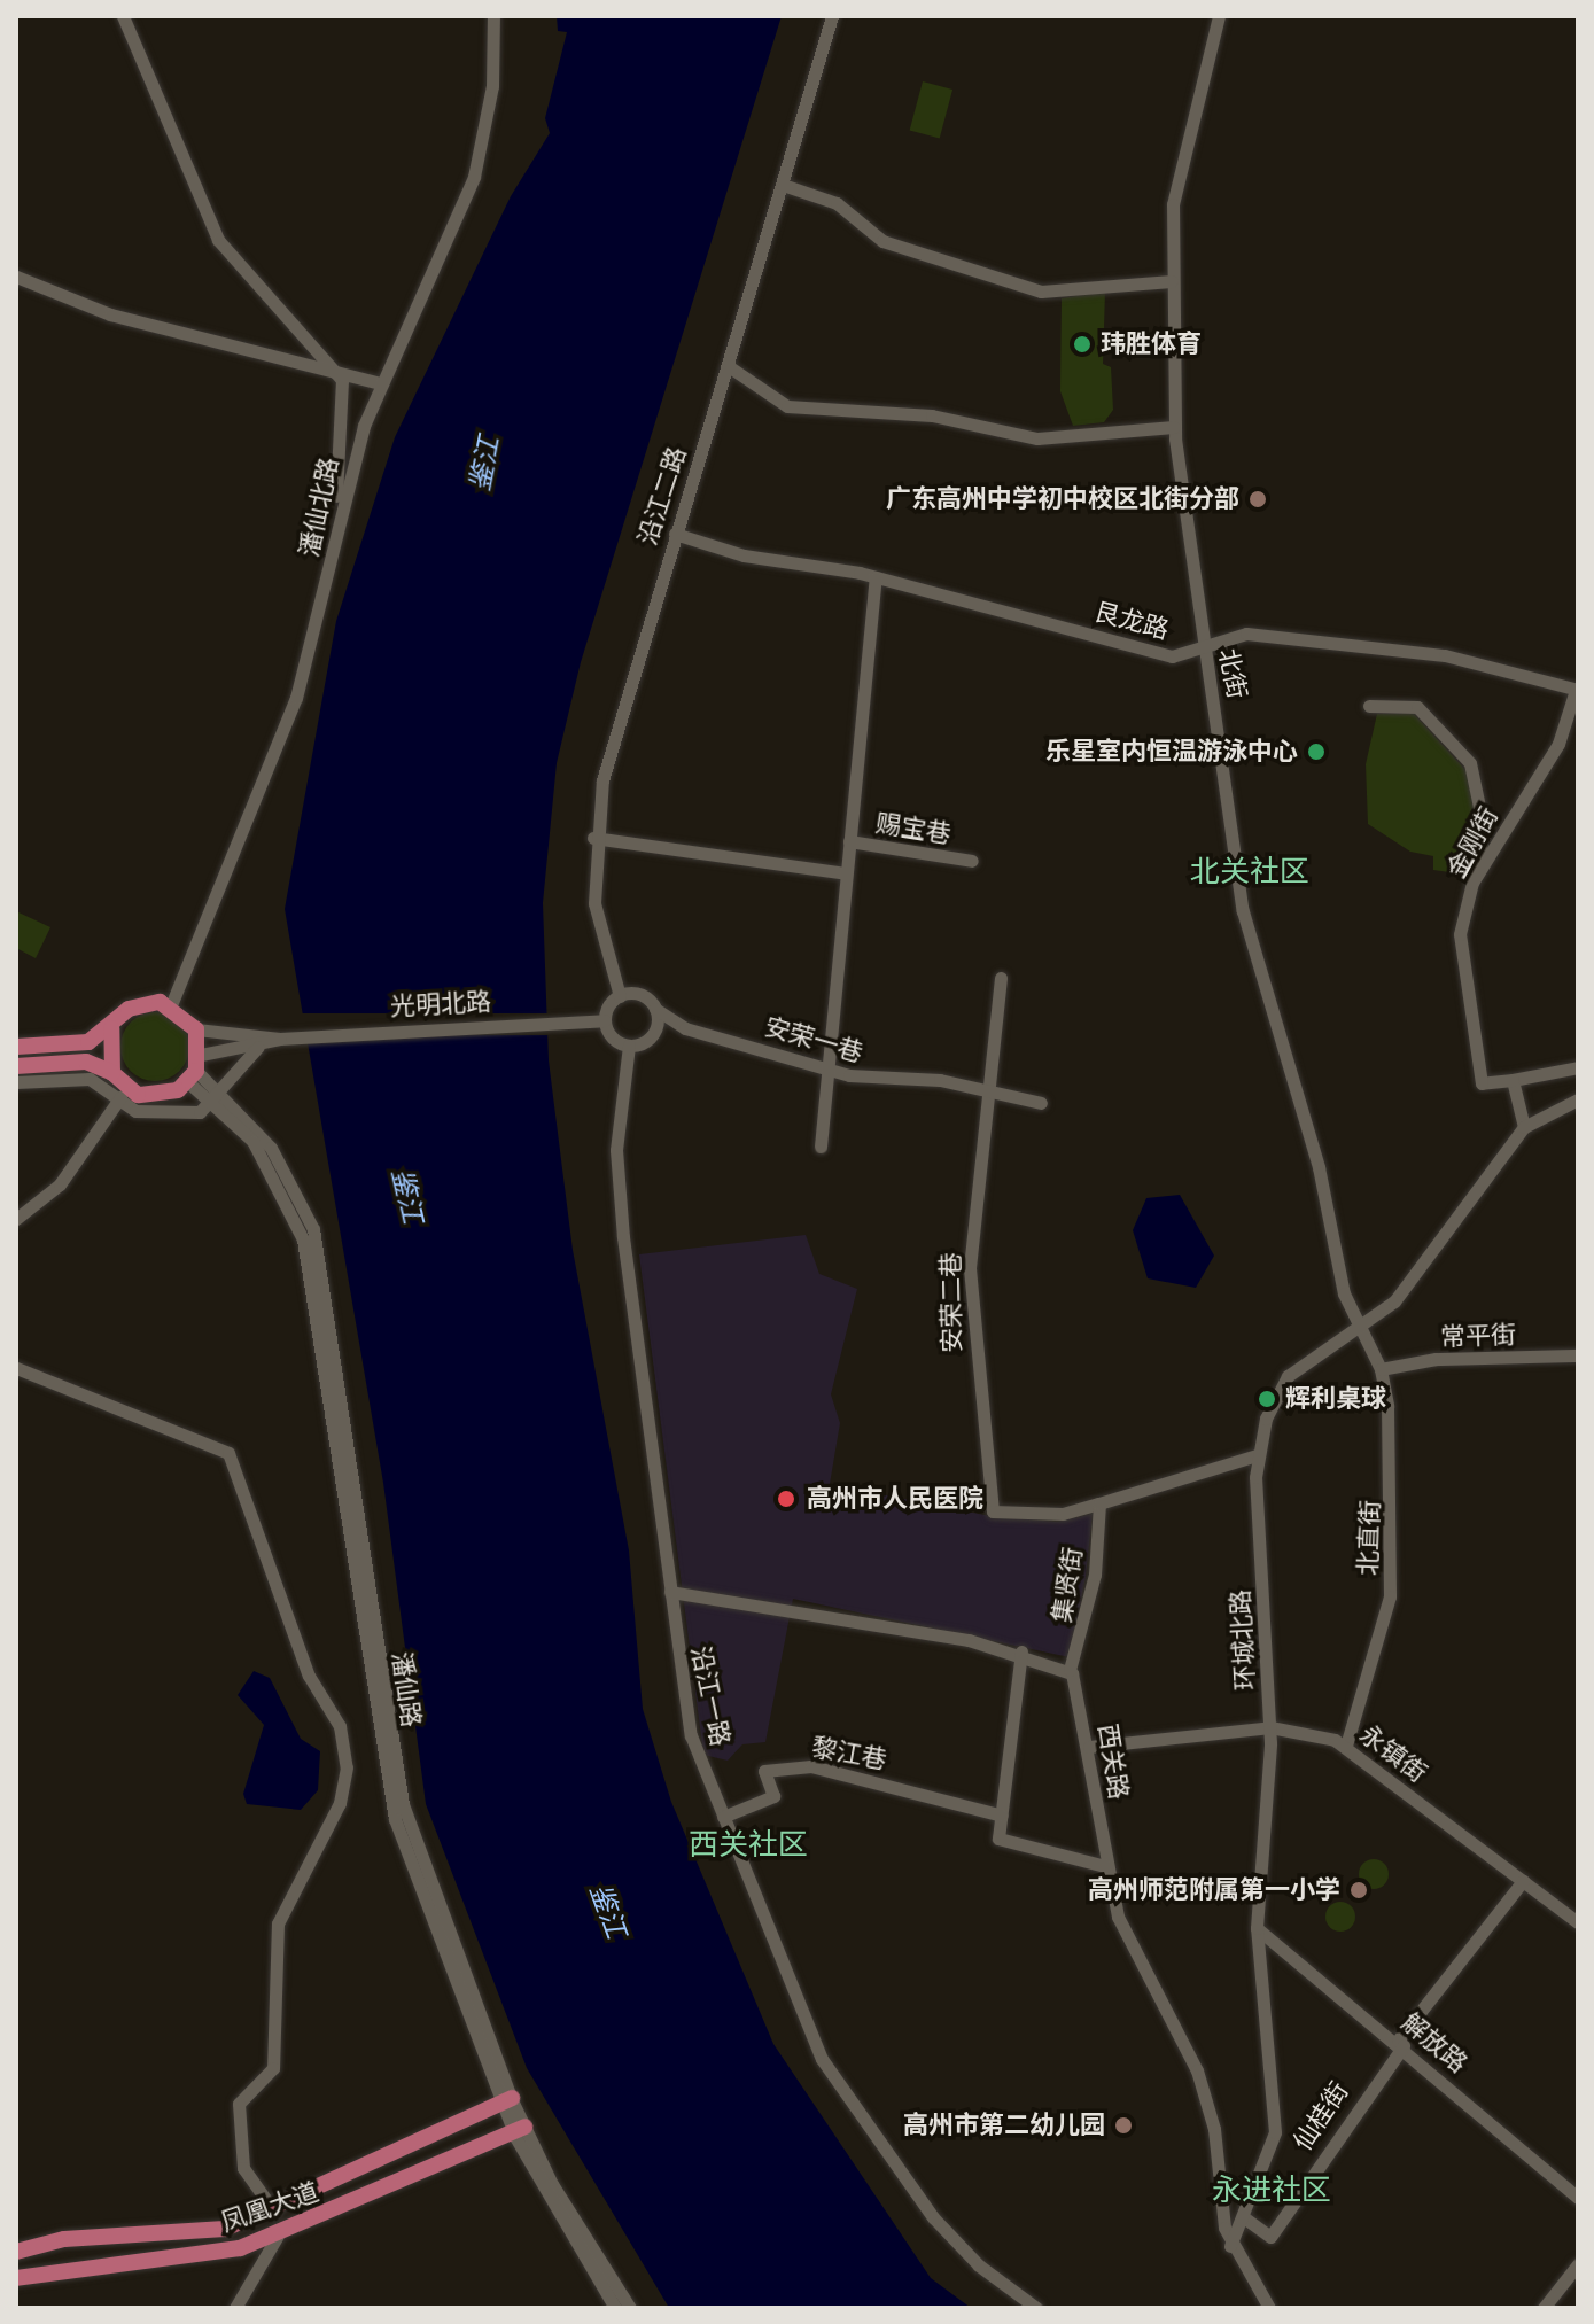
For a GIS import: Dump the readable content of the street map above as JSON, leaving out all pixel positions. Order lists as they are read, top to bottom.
{
  "streets": {
    "main road": ["光明北路", "凤凰大道"],
    "street": [
      "沿江二路",
      "潘仙北路",
      "艮龙路",
      "北街",
      "赐宝巷",
      "金刚街",
      "安荣一巷",
      "安荣二巷",
      "常平街",
      "北直街",
      "集贤街",
      "环城北路",
      "潘仙路",
      "沿江一路",
      "黎江巷",
      "永镇街",
      "西关路",
      "解放路",
      "仙桂街"
    ]
  },
  "crossings": [
    ["沿江二路", "艮龙路"],
    ["沿江二路", "光明北路"],
    ["沿江二路", "沿江一路"],
    ["潘仙北路", "光明北路"],
    ["潘仙北路", "潘仙路"],
    ["艮龙路", "北街"],
    ["艮龙路", "金刚街"],
    ["北街", "北直街"],
    ["北街", "环城北路"],
    ["光明北路", "潘仙路"],
    ["光明北路", "沿江一路"],
    ["安荣一巷", "安荣二巷"],
    ["安荣二巷", "集贤街"],
    ["常平街", "北直街"],
    ["北直街", "环城北路"],
    ["北直街", "永镇街"],
    ["集贤街", "环城北路"],
    ["集贤街", "西关路"],
    ["环城北路", "永镇街"],
    ["环城北路", "西关路"],
    ["环城北路", "解放路"],
    ["环城北路", "仙桂街"],
    ["潘仙路", "凤凰大道"],
    ["沿江一路", "黎江巷"],
    ["永镇街", "西关路"],
    ["永镇街", "仙桂街"],
    ["解放路", "仙桂街"]
  ],
  "districts": ["北关社区", "西关社区", "永进社区"],
  "water": ["鉴江"],
  "places": [
    "玮胜体育",
    "广东高州中学初中校区北街分部",
    "乐星室内恒温游泳中心",
    "辉利桌球",
    "高州市人民医院",
    "高州师范附属第一小学",
    "高州市第二幼儿园"
  ]
}
